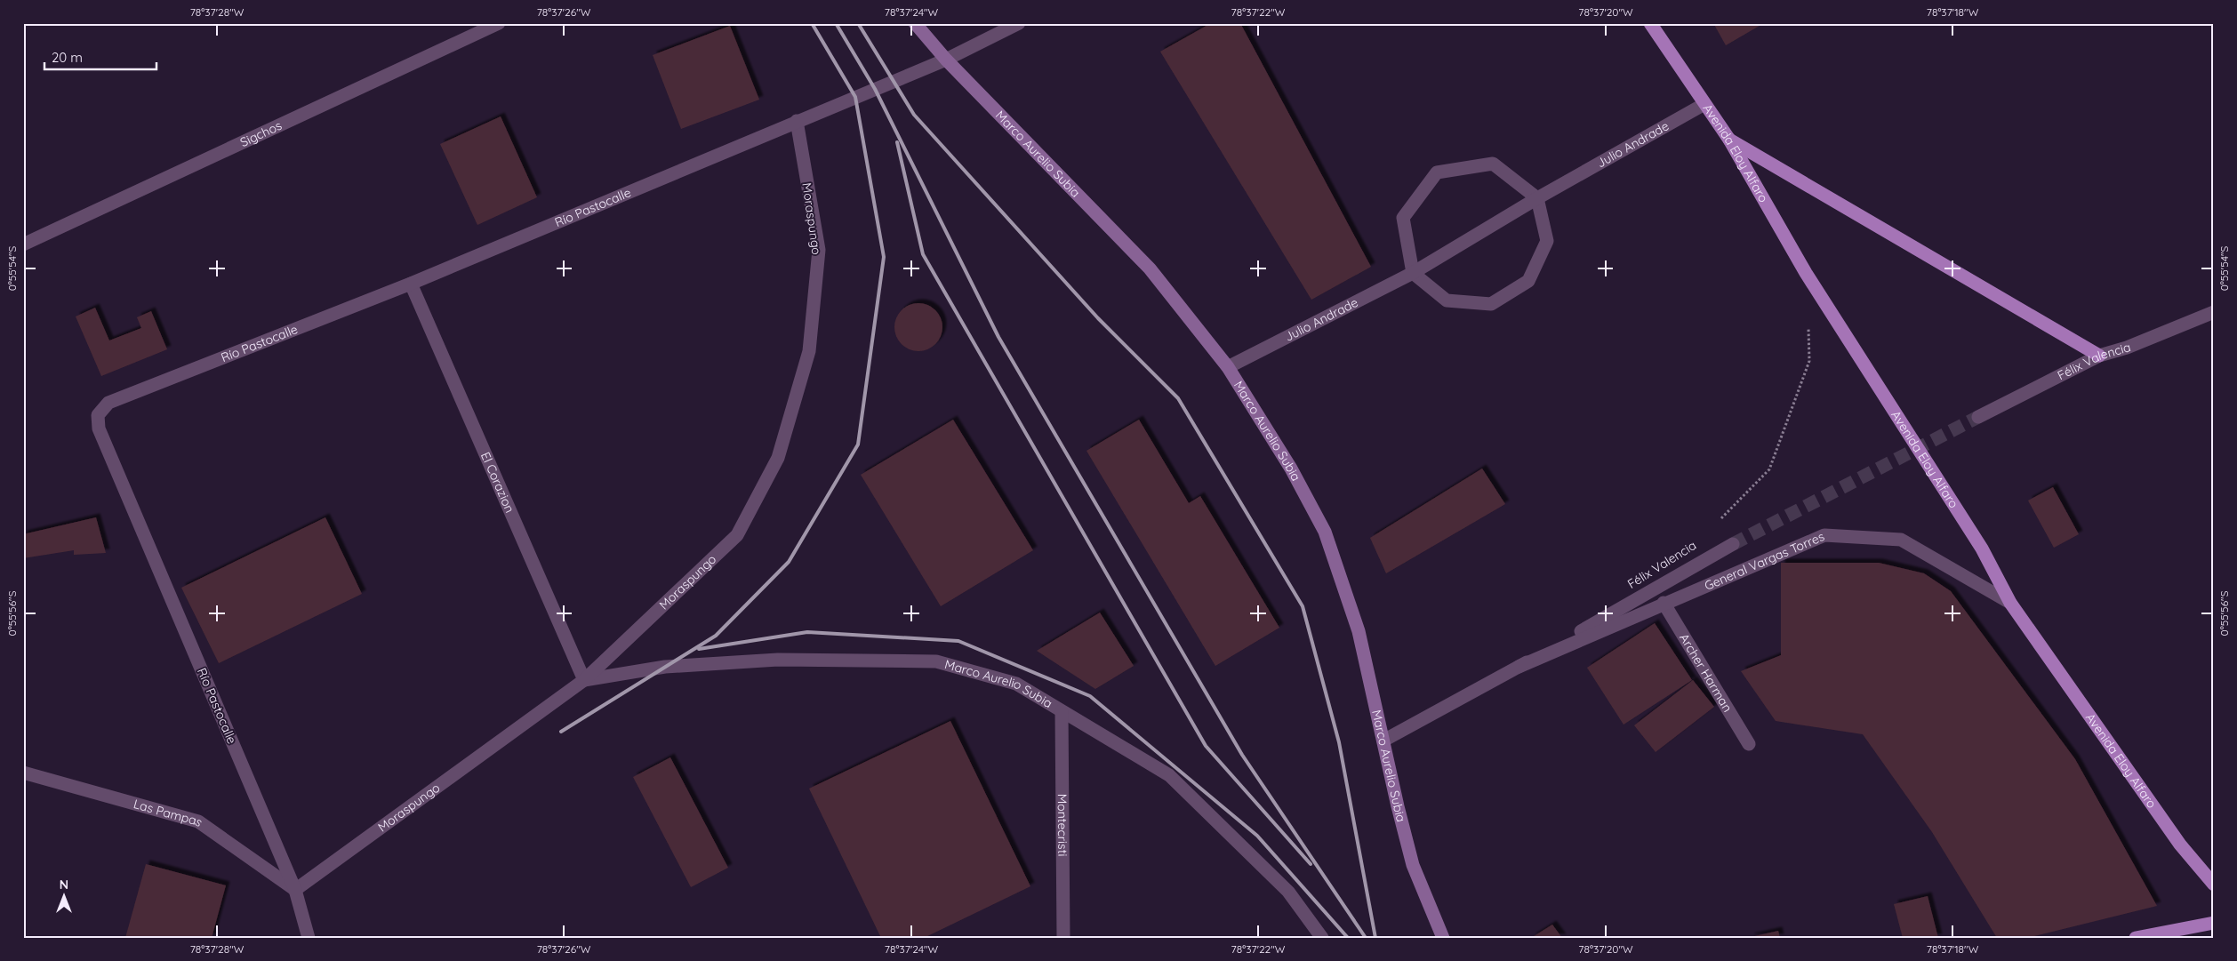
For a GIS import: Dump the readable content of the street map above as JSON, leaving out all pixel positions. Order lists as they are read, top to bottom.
{
  "streets": {
    "main road": ["Avenida Eloy Alfaro"],
    "street": [
      "Sigchos",
      "Julio Andrade",
      "Marco Aurelio Subia",
      "Río Pastocalle",
      "Moraspungo",
      "Félix Valencia",
      "El Corazion",
      "General Vargas Torres",
      "Archer Harman",
      "Las Pampas",
      "Montecristi"
    ]
  },
  "crossings": [
    ["Julio Andrade", "Avenida Eloy Alfaro"],
    ["Julio Andrade", "Marco Aurelio Subia"],
    ["Avenida Eloy Alfaro", "General Vargas Torres"],
    ["Marco Aurelio Subia", "Río Pastocalle"],
    ["Marco Aurelio Subia", "Moraspungo"],
    ["Marco Aurelio Subia", "El Corazion"],
    ["Marco Aurelio Subia", "General Vargas Torres"],
    ["Marco Aurelio Subia", "Montecristi"],
    ["Río Pastocalle", "Moraspungo"],
    ["Río Pastocalle", "El Corazion"],
    ["Río Pastocalle", "Las Pampas"],
    ["Moraspungo", "El Corazion"],
    ["Moraspungo", "Las Pampas"],
    ["General Vargas Torres", "Archer Harman"]
  ],
  "scale_bar": "20 m",
  "north": "top",
  "coordinates": [
    "78°37'28\"W",
    "78°37'26\"W",
    "78°37'24\"W",
    "78°37'22\"W",
    "78°37'20\"W",
    "78°37'18\"W",
    "0°55'54\"S",
    "0°55'56\"S"
  ]
}
